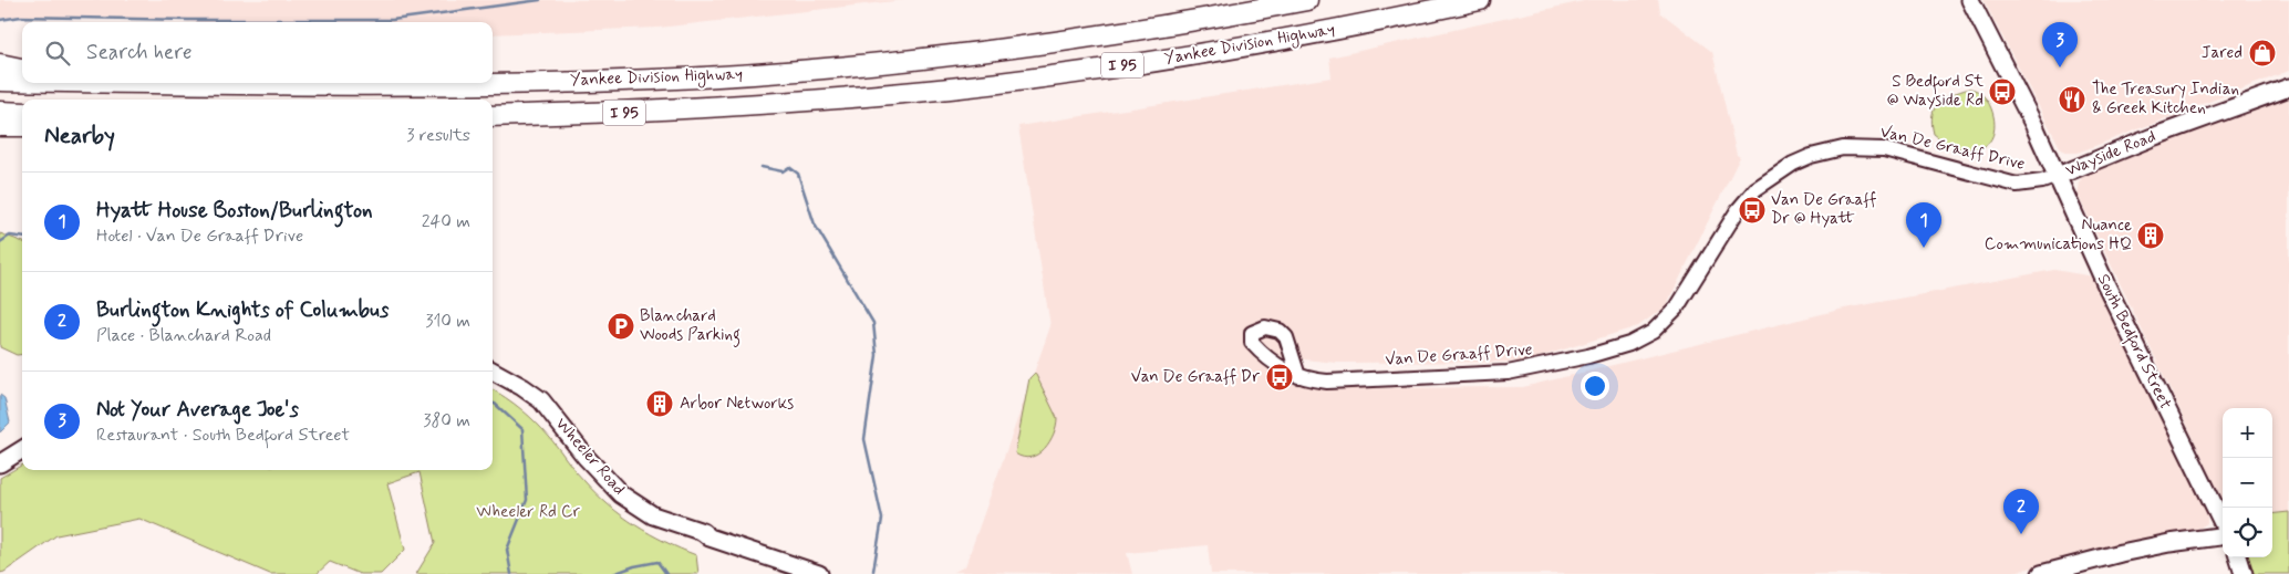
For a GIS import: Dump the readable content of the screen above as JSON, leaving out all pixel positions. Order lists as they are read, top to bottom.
{
  "streets": {
    "highway": ["Yankee Division Highway", "I 95"],
    "main road": ["Wayside Road", "South Bedford Street", "Wheeler Road"],
    "street": ["Van De Graaff Drive"]
  },
  "crossings": [
    ["Van De Graaff Drive", "Wayside Road"],
    ["Van De Graaff Drive", "South Bedford Street"],
    ["Wayside Road", "South Bedford Street"]
  ],
  "parks": ["Wheeler Rd Cr"],
  "places": {
    "shop": ["Jared"],
    "bus stop": ["S Bedford St @ Wayside Rd", "Van De Graaff Dr @ Hyatt", "Van De Graaff Dr"],
    "restaurant": ["The Treasury Indian & Greek Kitchen"],
    "building": ["Nuance Communications HQ", "Arbor Networks"],
    "parking": ["Blanchard Woods Parking"]
  },
  "page": {
    "pins": ["3", "1", "2"],
    "search": "Search here",
    "heading": ["Nearby", "3 results"],
    "list": [
      {
        "mark": "1",
        "name": "Hyatt House Boston/Burlington",
        "note": "Hotel · Van De Graaff Drive",
        "value": "240 m"
      },
      {
        "mark": "2",
        "name": "Burlington Knights of Columbus",
        "note": "Place · Blanchard Road",
        "value": "310 m"
      },
      {
        "mark": "3",
        "name": "Not Your Average Joe's",
        "note": "Restaurant · South Bedford Street",
        "value": "380 m"
      }
    ],
    "map_buttons": ["+", "−"]
  }
}
